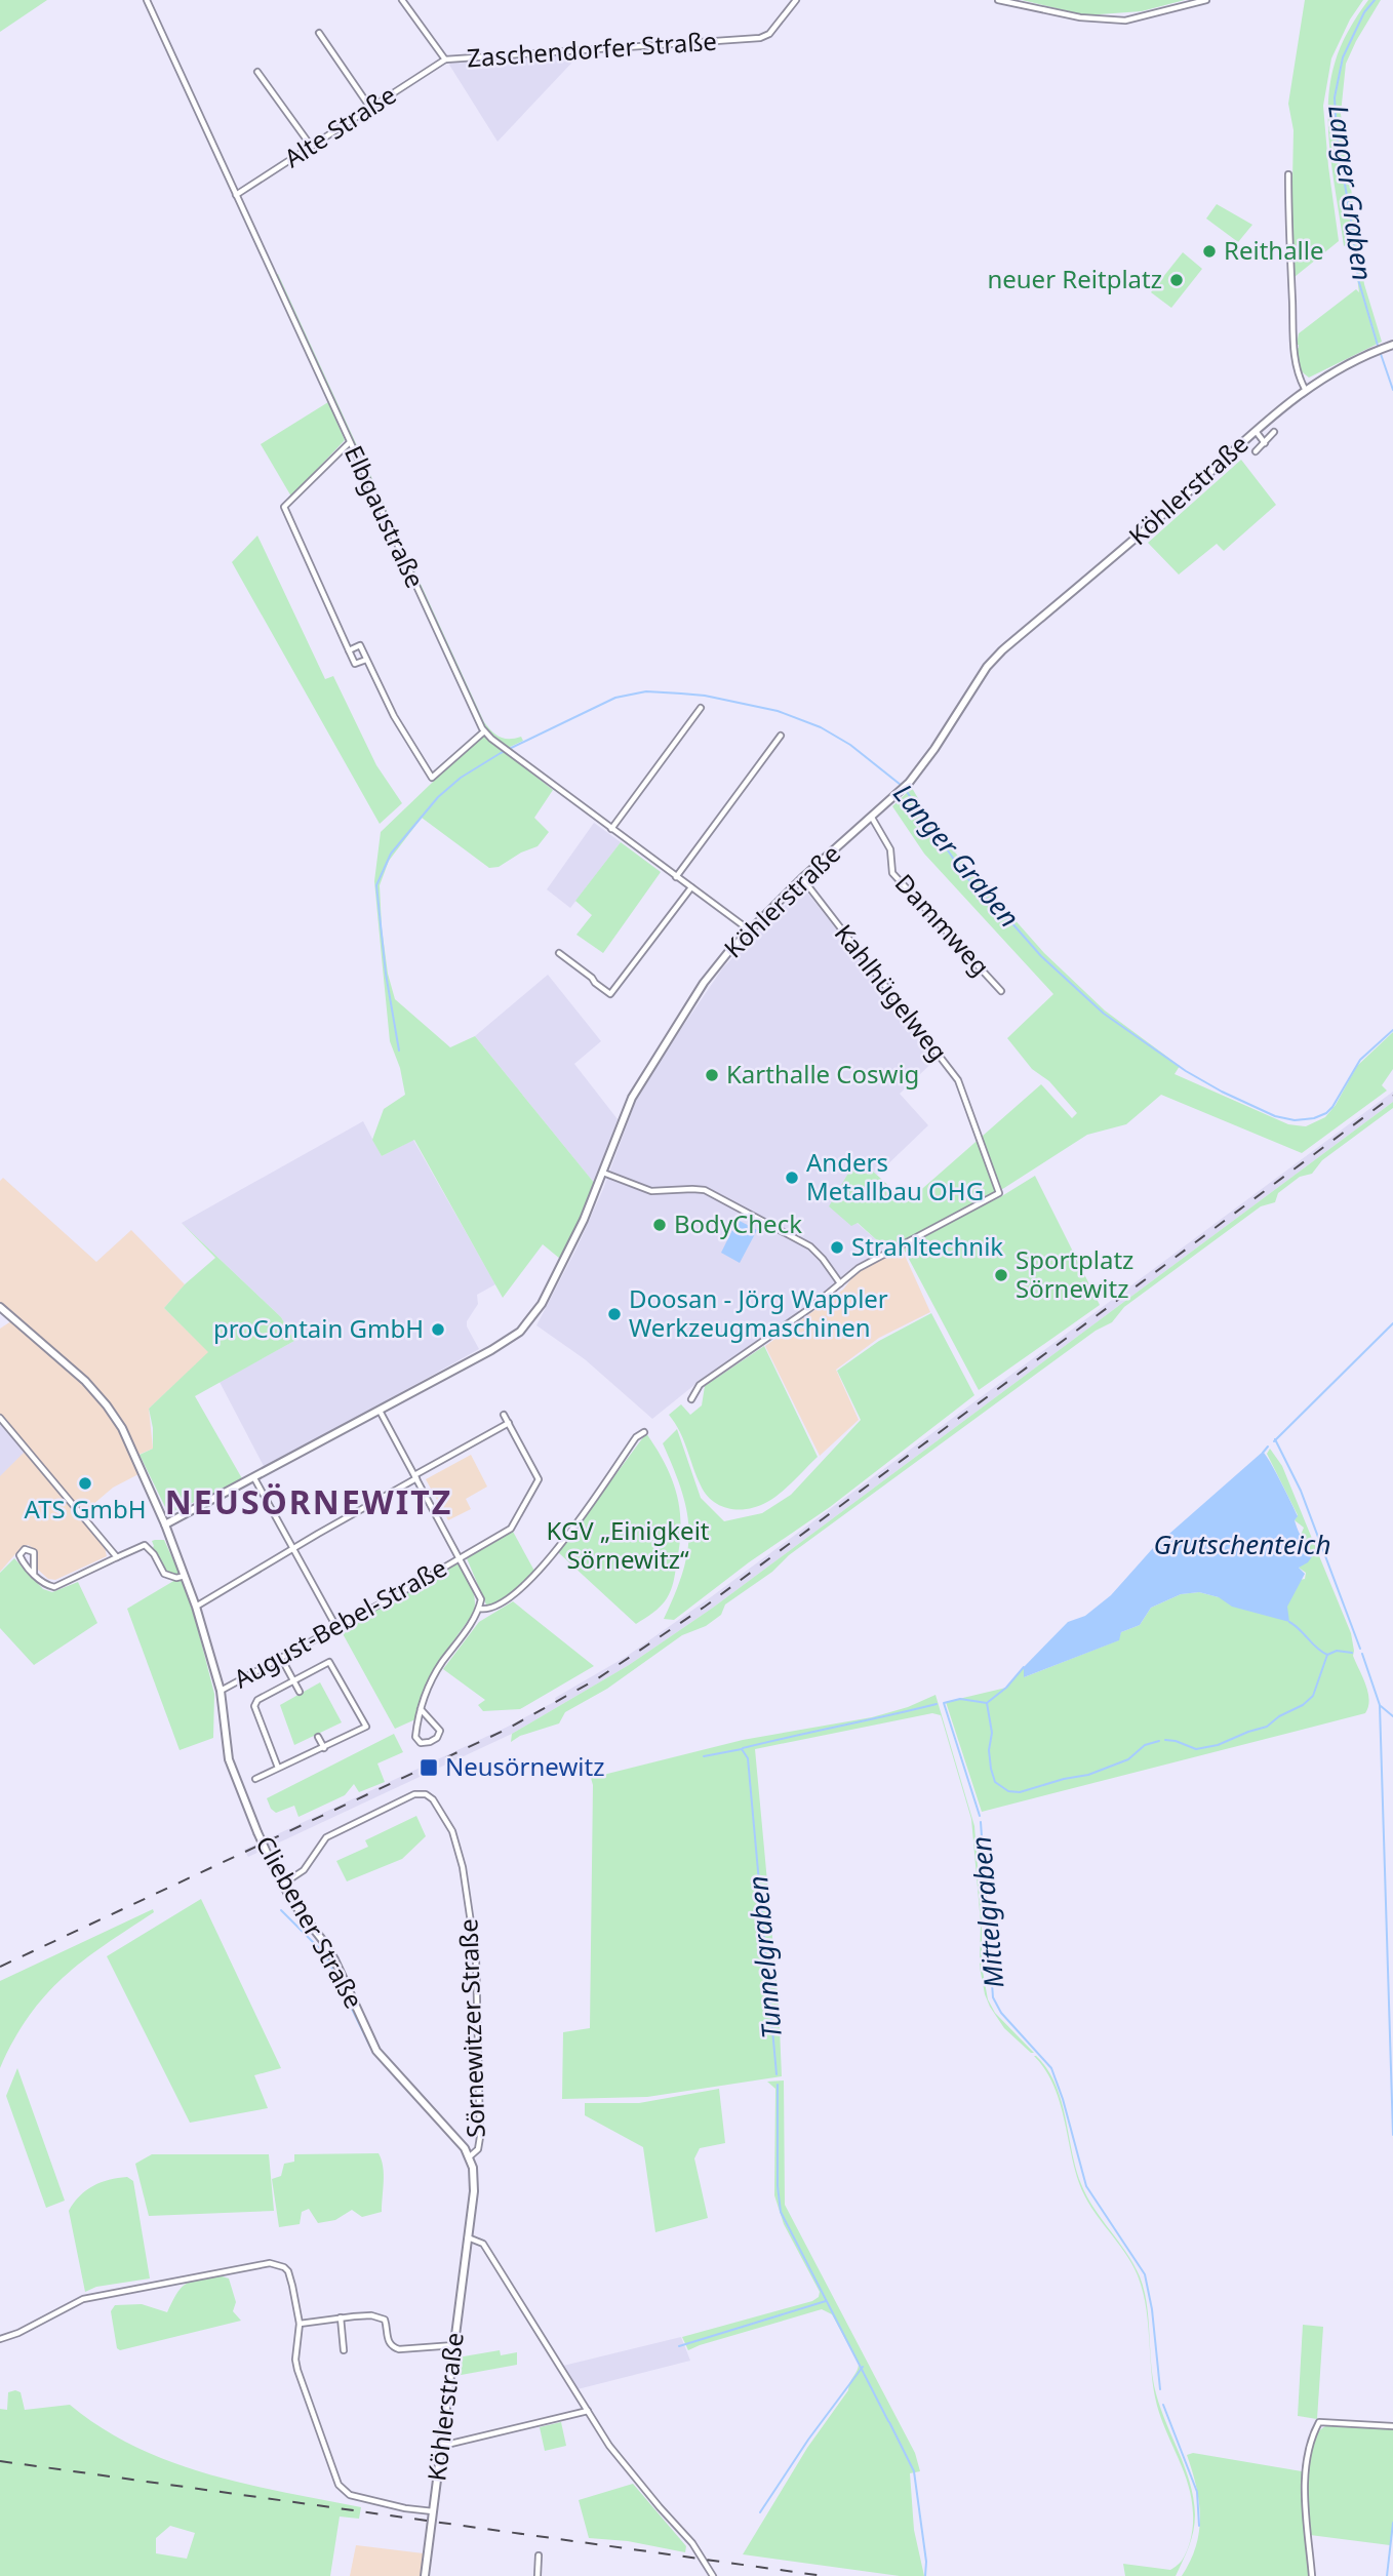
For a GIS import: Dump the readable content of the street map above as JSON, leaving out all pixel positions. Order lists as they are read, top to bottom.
{
  "streets": {
    "street": [
      "Zaschendorfer Straße",
      "Alte Straße",
      "Köhlerstraße",
      "Elbgaustraße",
      "Dammweg",
      "Kahlhügelweg",
      "August-Bebel-Straße",
      "Cliebener Straße",
      "Sörnewitzer Straße"
    ]
  },
  "crossings": [
    ["Zaschendorfer Straße", "Alte Straße"],
    ["Alte Straße", "Elbgaustraße"],
    ["Köhlerstraße", "Elbgaustraße"],
    ["Köhlerstraße", "Dammweg"],
    ["Köhlerstraße", "Kahlhügelweg"],
    ["Köhlerstraße", "Cliebener Straße"],
    ["Köhlerstraße", "Sörnewitzer Straße"],
    ["August-Bebel-Straße", "Cliebener Straße"],
    ["Cliebener Straße", "Sörnewitzer Straße"]
  ],
  "districts": ["NEUSÖRNEWITZ"],
  "water": [
    "Langer Graben",
    "Grutschenteich",
    "Mittelgraben",
    "Tunnelgraben"
  ],
  "parks": ["KGV „Einigkeit Sörnewitz“"],
  "places": {
    "other": [
      "Reithalle",
      "neuer Reitplatz",
      "Karthalle Coswig",
      "Anders Metallbau OHG",
      "BodyCheck",
      "Strahltechnik",
      "Sportplatz Sörnewitz",
      "Doosan - Jörg Wappler Werkzeugmaschinen",
      "proContain GmbH",
      "ATS GmbH"
    ],
    "transit": ["Neusörnewitz"]
  }
}
